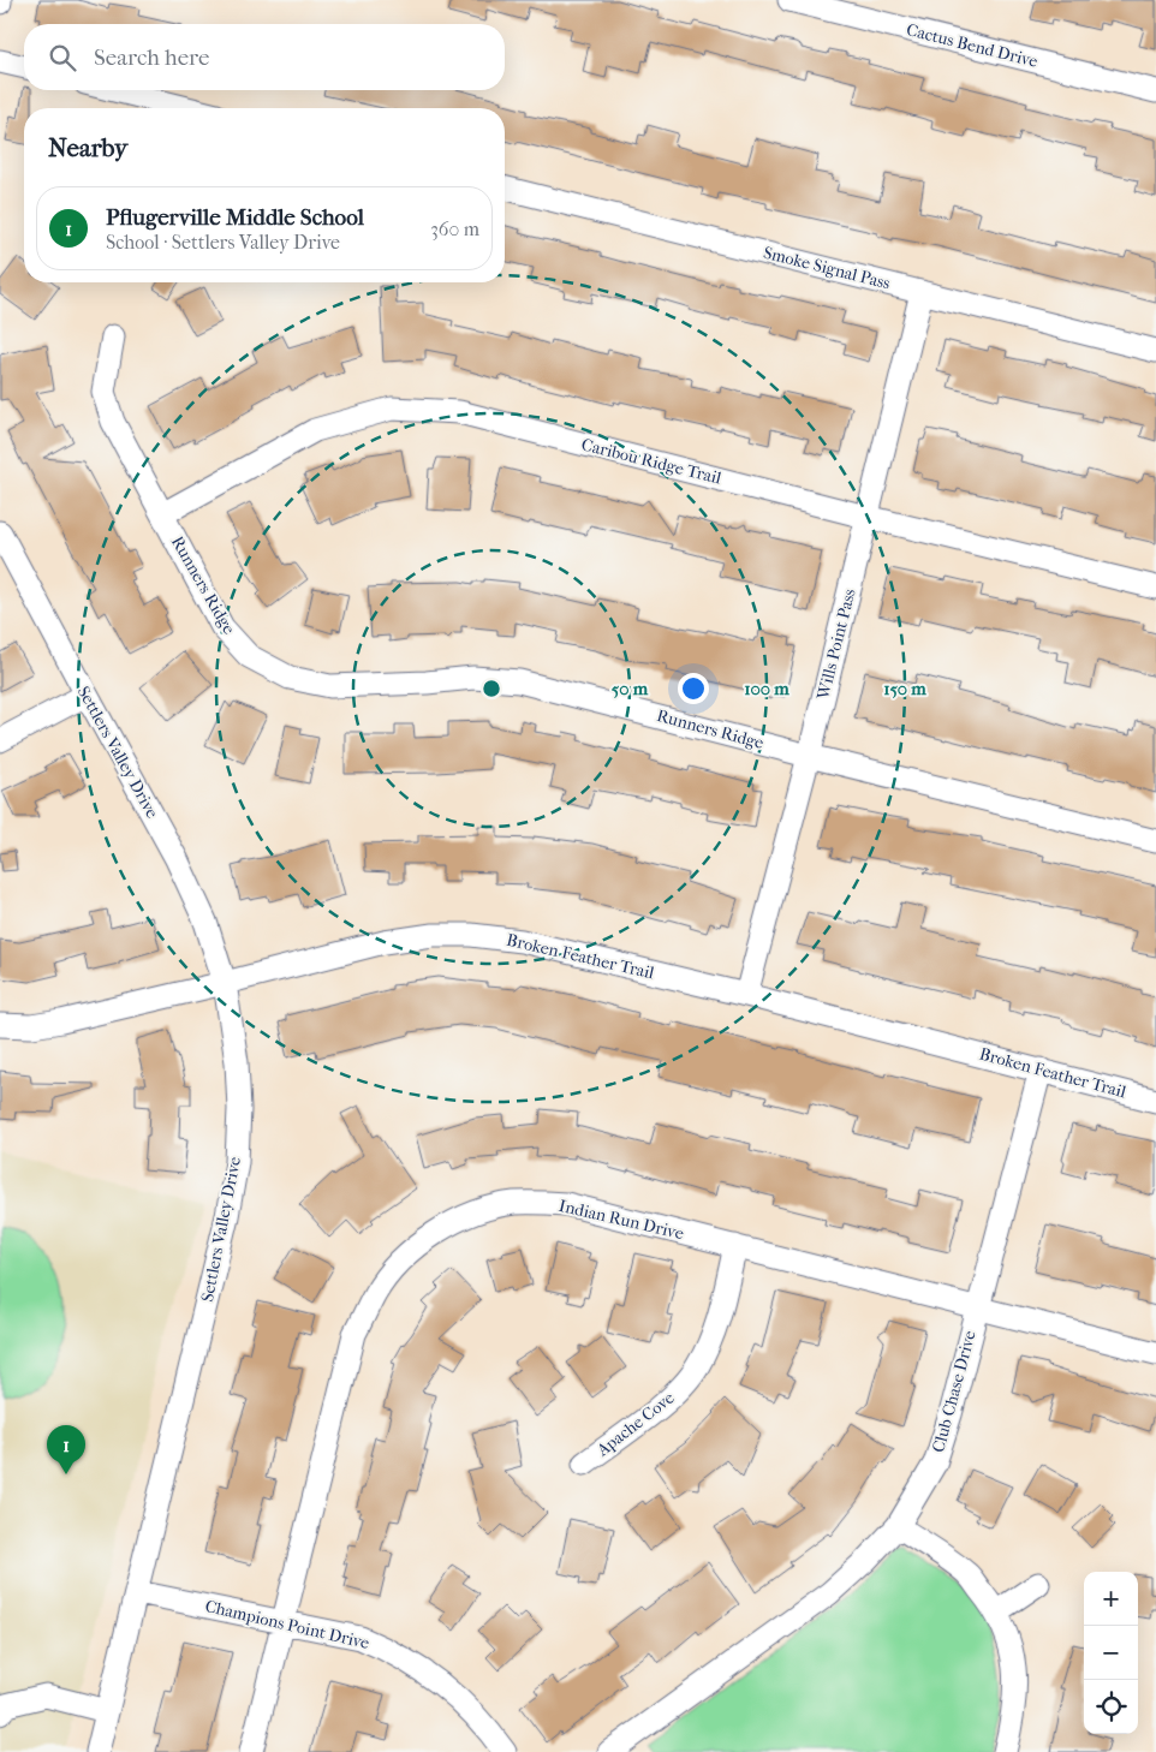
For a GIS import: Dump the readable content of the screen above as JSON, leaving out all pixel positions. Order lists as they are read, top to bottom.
{
  "streets": {
    "street": [
      "Cactus Bend Drive",
      "Smoke Signal Pass",
      "Caribou Ridge Trail",
      "Runners Ridge",
      "Wills Point Pass",
      "Settlers Valley Drive",
      "Broken Feather Trail",
      "Indian Run Drive",
      "Club Chase Drive",
      "Apache Cove",
      "Champions Point Drive"
    ]
  },
  "crossings": [
    ["Smoke Signal Pass", "Wills Point Pass"],
    ["Caribou Ridge Trail", "Runners Ridge"],
    ["Caribou Ridge Trail", "Wills Point Pass"],
    ["Runners Ridge", "Wills Point Pass"],
    ["Wills Point Pass", "Broken Feather Trail"],
    ["Settlers Valley Drive", "Broken Feather Trail"],
    ["Settlers Valley Drive", "Champions Point Drive"],
    ["Broken Feather Trail", "Club Chase Drive"],
    ["Indian Run Drive", "Club Chase Drive"],
    ["Indian Run Drive", "Apache Cove"],
    ["Indian Run Drive", "Champions Point Drive"]
  ],
  "page": {
    "search": "Search here",
    "heading": "Nearby",
    "list": [
      {
        "mark": "1",
        "name": "Pflugerville Middle School",
        "note": "School · Settlers Valley Drive",
        "value": "360 m"
      }
    ],
    "pins": "1",
    "map_buttons": ["+", "−"]
  },
  "rings": ["50 m", "100 m", "150 m"]
}
